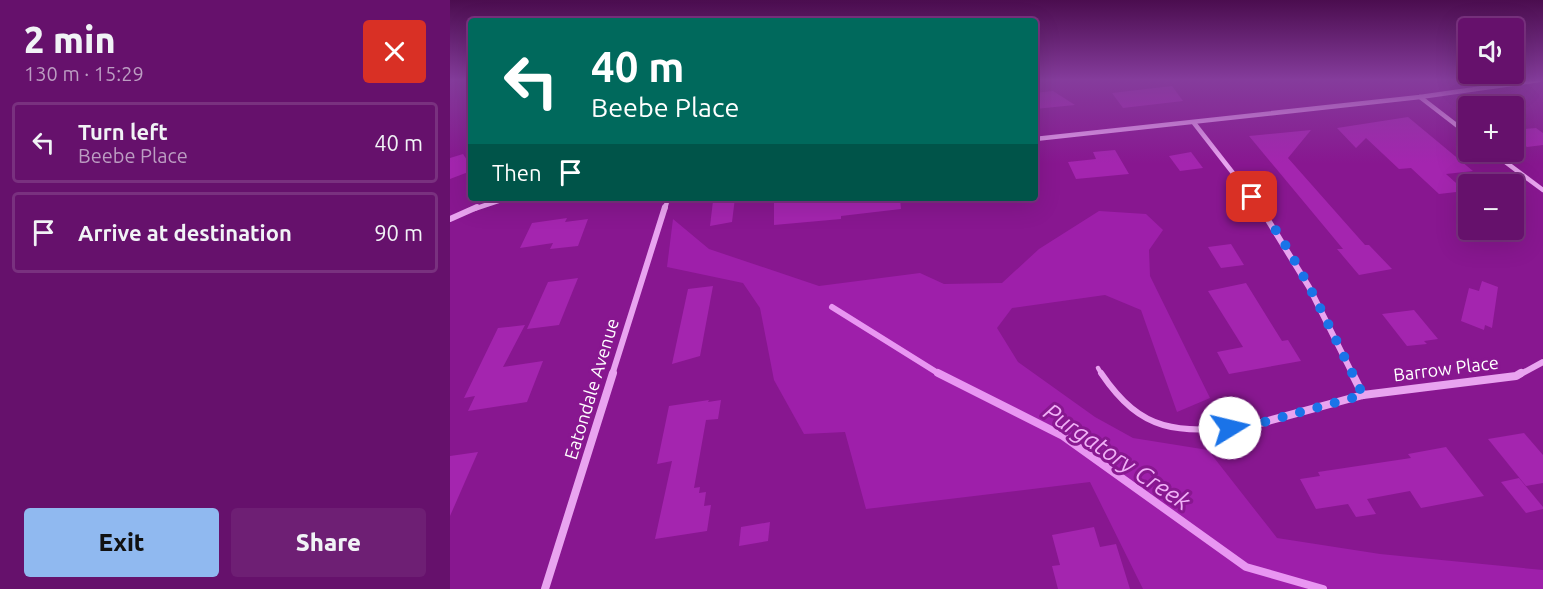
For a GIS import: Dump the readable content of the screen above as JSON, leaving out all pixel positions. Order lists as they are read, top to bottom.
{
  "streets": {
    "street": ["Barrow Place", "Eatondale Avenue"]
  },
  "water": ["Purgatory Creek"],
  "page": {
    "heading": ["2 min", "130 m · 15:29"],
    "map_buttons": ["+", "−"],
    "turn": ["40 m", "Beebe Place"],
    "list": [
      {
        "name": "Turn left",
        "note": "Beebe Place",
        "value": "40 m"
      },
      {
        "name": "Arrive at destination",
        "value": "90 m"
      }
    ],
    "then": "Then",
    "buttons": ["Exit", "Share"]
  }
}
